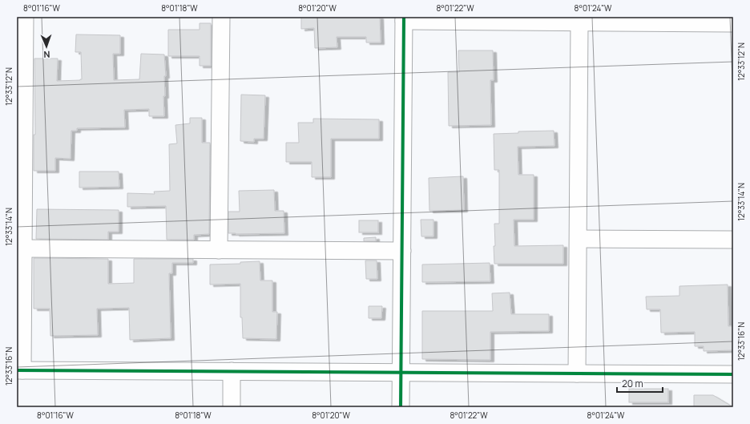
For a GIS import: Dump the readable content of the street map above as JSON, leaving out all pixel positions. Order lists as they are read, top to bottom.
{
  "scale_bar": "20 m",
  "north": "bottom",
  "coordinates": [
    "8°01'16\"W",
    "8°01'18\"W",
    "8°01'20\"W",
    "8°01'22\"W",
    "8°01'24\"W",
    "12°33'12\"N",
    "12°33'14\"N",
    "12°33'16\"N"
  ]
}
